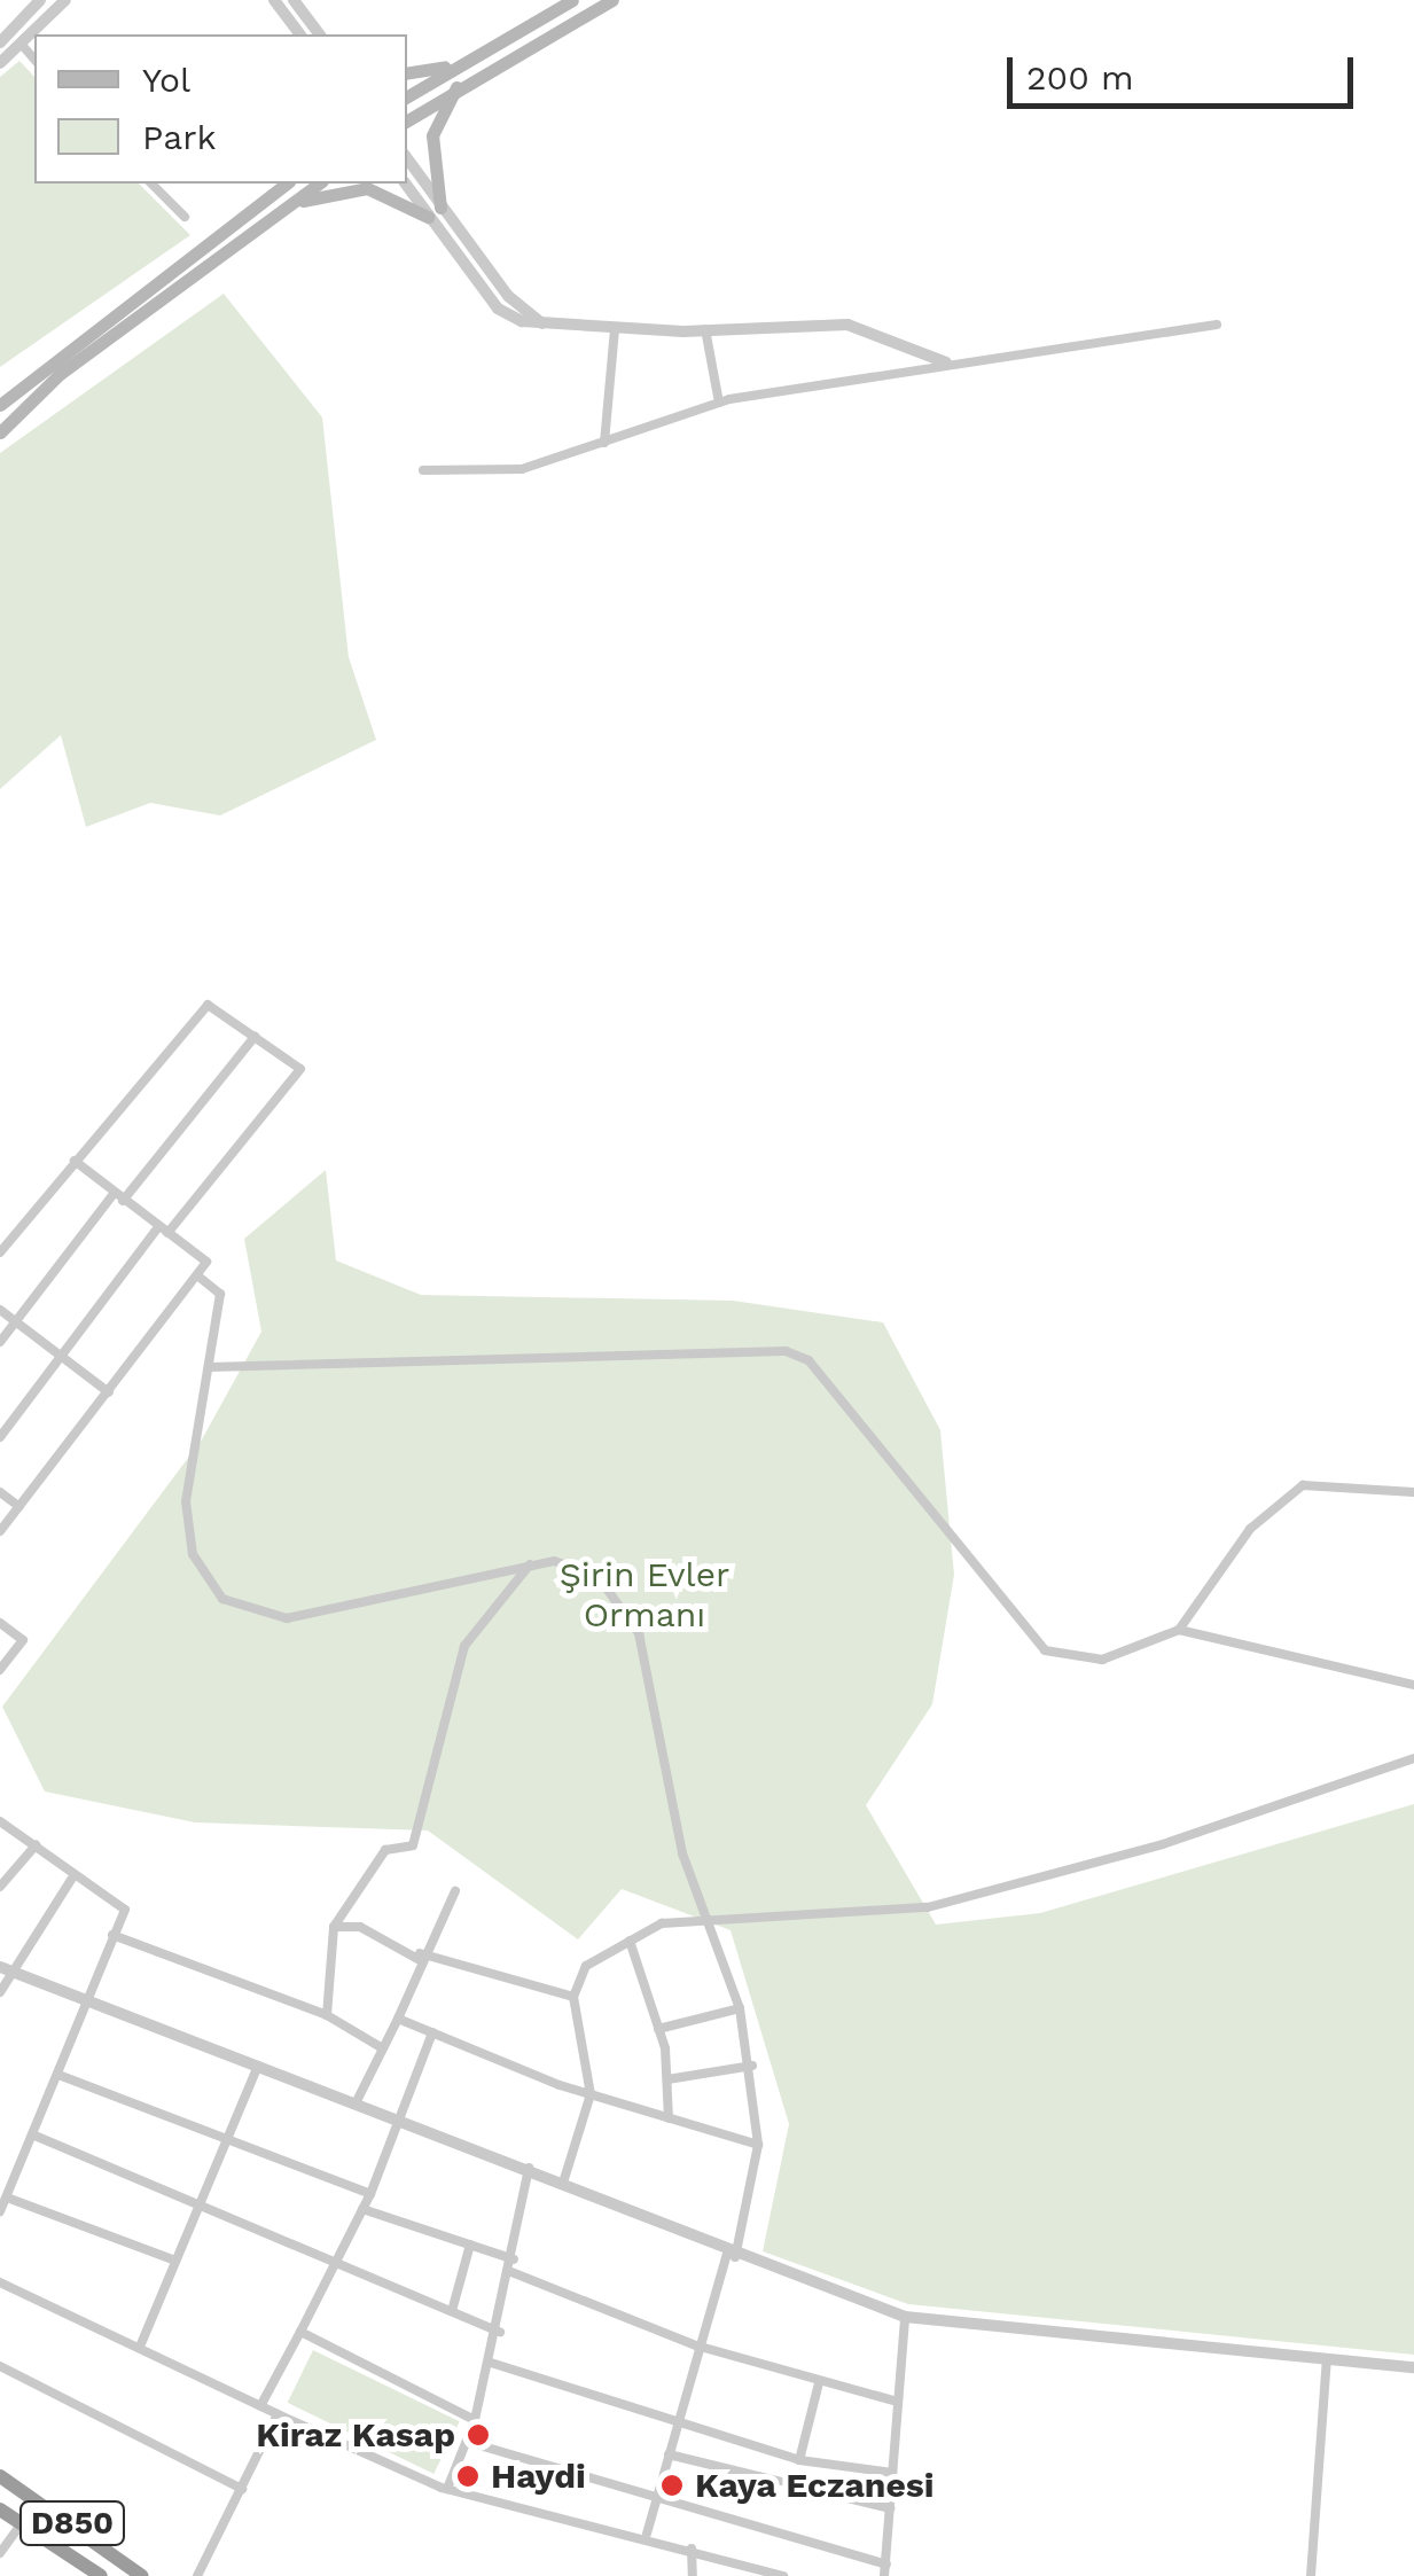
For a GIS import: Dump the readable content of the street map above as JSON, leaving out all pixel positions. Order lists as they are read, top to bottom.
{
  "streets": {
    "highway": ["D850"]
  },
  "parks": ["Şirin Evler Ormanı"],
  "places": ["Kiraz Kasap", "Haydi", "Kaya Eczanesi"],
  "legend": ["Yol", "Park"],
  "scale_bar": "200 m"
}
